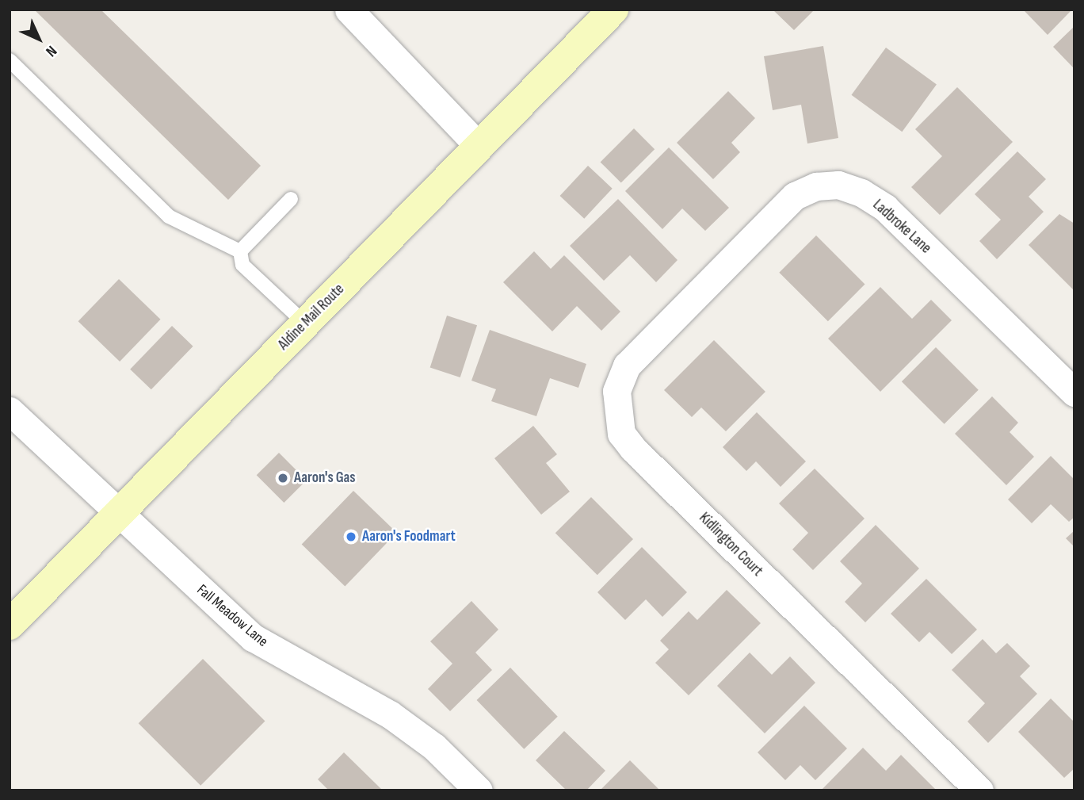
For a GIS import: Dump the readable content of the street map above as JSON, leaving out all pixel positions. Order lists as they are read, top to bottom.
{
  "streets": {
    "main road": ["Aldine Mail Route"],
    "street": ["Ladbroke Lane", "Kidlington Court", "Fall Meadow Lane"]
  },
  "crossings": [
    ["Ladbroke Lane", "Kidlington Court"],
    ["Aldine Mail Route", "Fall Meadow Lane"]
  ],
  "places": ["Aaron's Gas", "Aaron's Foodmart"],
  "north": "bottom right"
}
